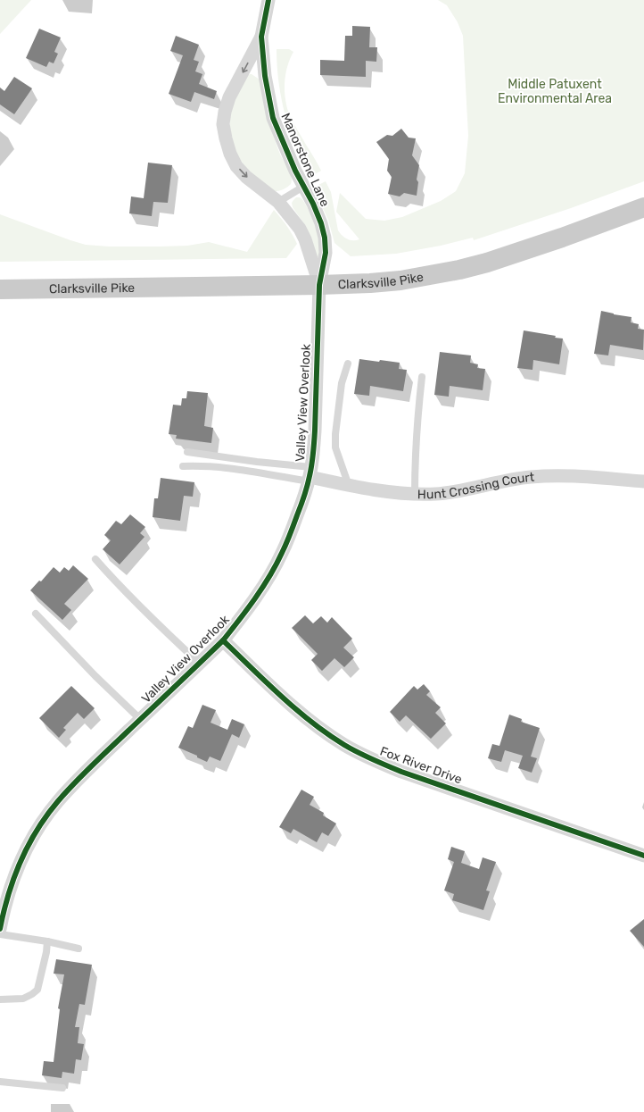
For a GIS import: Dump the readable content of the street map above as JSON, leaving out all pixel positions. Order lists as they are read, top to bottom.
{
  "streets": {
    "main road": ["Clarksville Pike"],
    "street": [
      "Manorstone Lane",
      "Valley View Overlook",
      "Hunt Crossing Court",
      "Fox River Drive"
    ]
  },
  "crossings": [
    ["Manorstone Lane", "Clarksville Pike"],
    ["Manorstone Lane", "Valley View Overlook"],
    ["Clarksville Pike", "Valley View Overlook"],
    ["Valley View Overlook", "Hunt Crossing Court"],
    ["Valley View Overlook", "Fox River Drive"]
  ],
  "parks": ["Middle Patuxent Environmental Area"]
}
